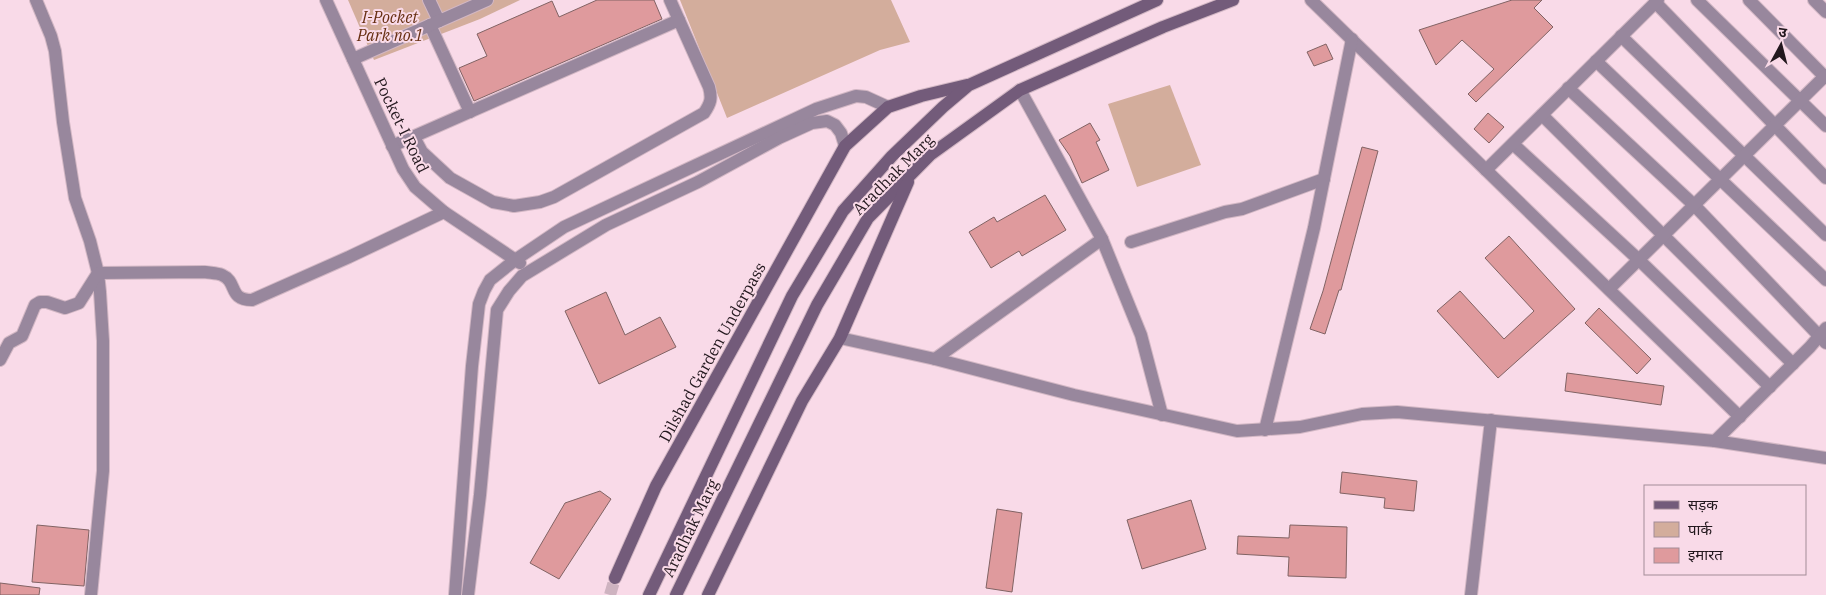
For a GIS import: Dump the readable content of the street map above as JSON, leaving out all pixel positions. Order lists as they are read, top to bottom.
{
  "streets": {
    "main road": ["Aradhak Marg", "Dilshad Garden Underpass"],
    "street": ["Pocket-I Road"]
  },
  "crossings": [
    ["Aradhak Marg", "Dilshad Garden Underpass"]
  ],
  "parks": ["I-Pocket Park no.1"],
  "legend": ["सड़क", "पार्क", "इमारत"],
  "north": "top"
}
